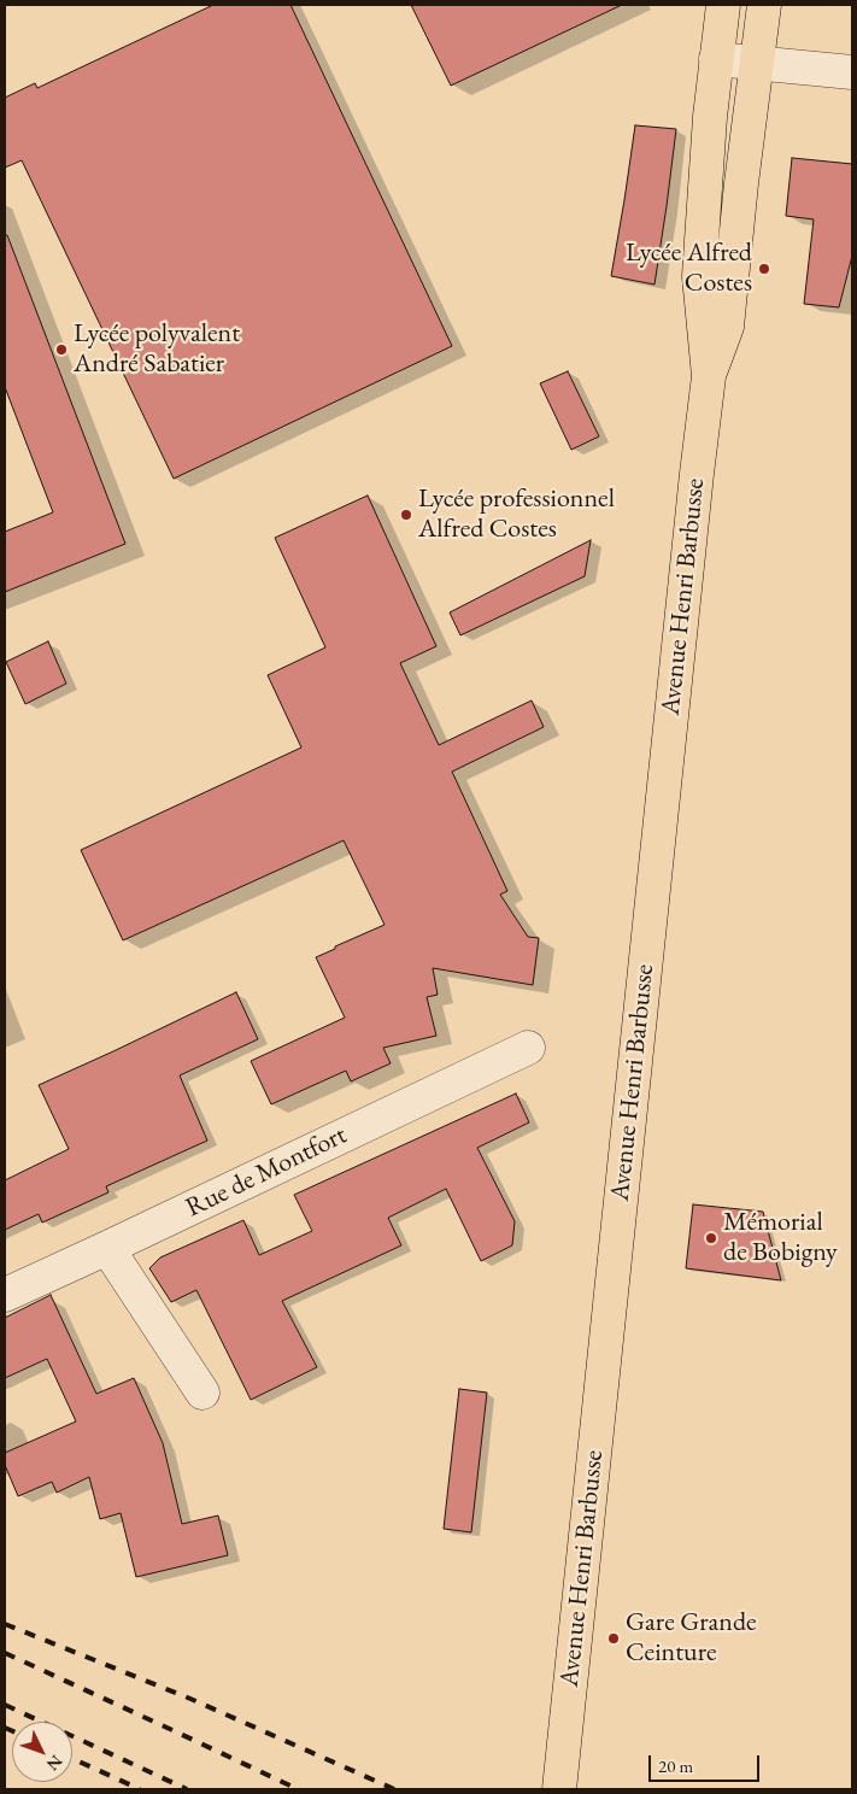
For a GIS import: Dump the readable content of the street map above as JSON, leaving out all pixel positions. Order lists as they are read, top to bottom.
{
  "streets": {
    "main road": ["Avenue Henri Barbusse"],
    "street": ["Rue de Montfort"]
  },
  "places": [
    "Lycée Alfred Costes",
    "Lycée polyvalent André Sabatier",
    "Lycée professionnel Alfred Costes",
    "Mémorial de Bobigny",
    "Gare Grande Ceinture"
  ],
  "scale_bar": "20 m",
  "north": "bottom right"
}
